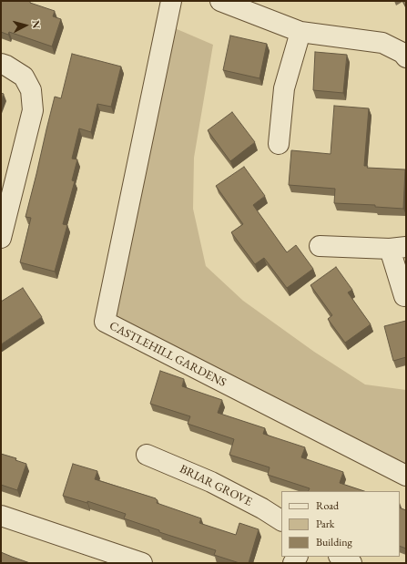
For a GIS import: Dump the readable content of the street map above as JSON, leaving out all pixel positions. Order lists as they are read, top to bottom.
{
  "streets": {
    "street": ["CASTLEHILL GARDENS", "BRIAR GROVE"]
  },
  "legend": ["Road", "Park", "Building"],
  "north": "right"
}
